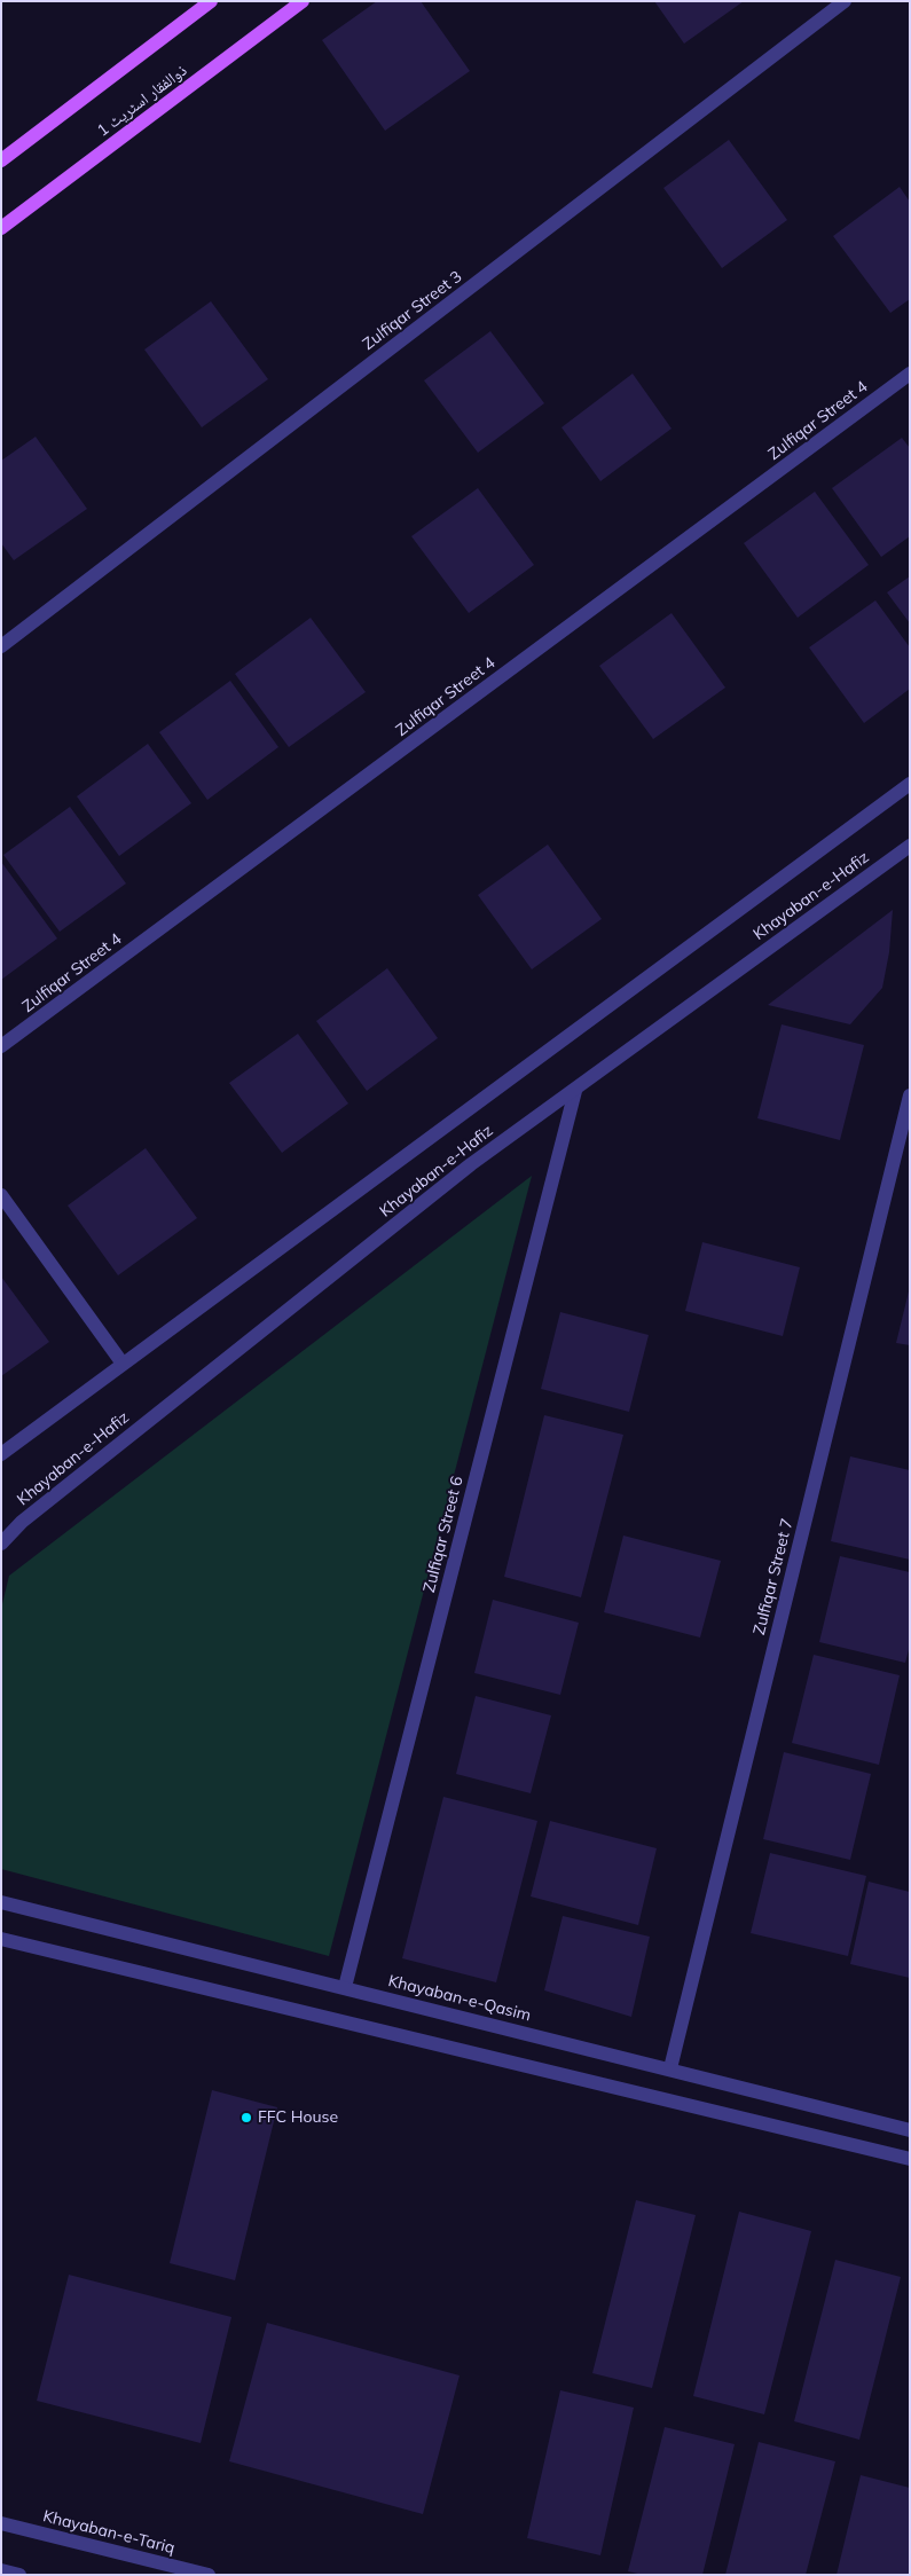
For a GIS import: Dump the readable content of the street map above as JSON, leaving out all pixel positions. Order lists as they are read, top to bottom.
{
  "streets": {
    "main road": ["ذوالفقار اسٹریٹ 1"],
    "street": [
      "Zulfiqar Street 3",
      "Zulfiqar Street 4",
      "Khayaban-e-Hafiz",
      "Zulfiqar Street 6",
      "Zulfiqar Street 7",
      "Khayaban-e-Qasim",
      "Khayaban-e-Tariq"
    ]
  },
  "crossings": [
    ["Khayaban-e-Hafiz", "Zulfiqar Street 6"],
    ["Zulfiqar Street 6", "Khayaban-e-Qasim"],
    ["Zulfiqar Street 7", "Khayaban-e-Qasim"]
  ],
  "places": ["FFC House"]
}
